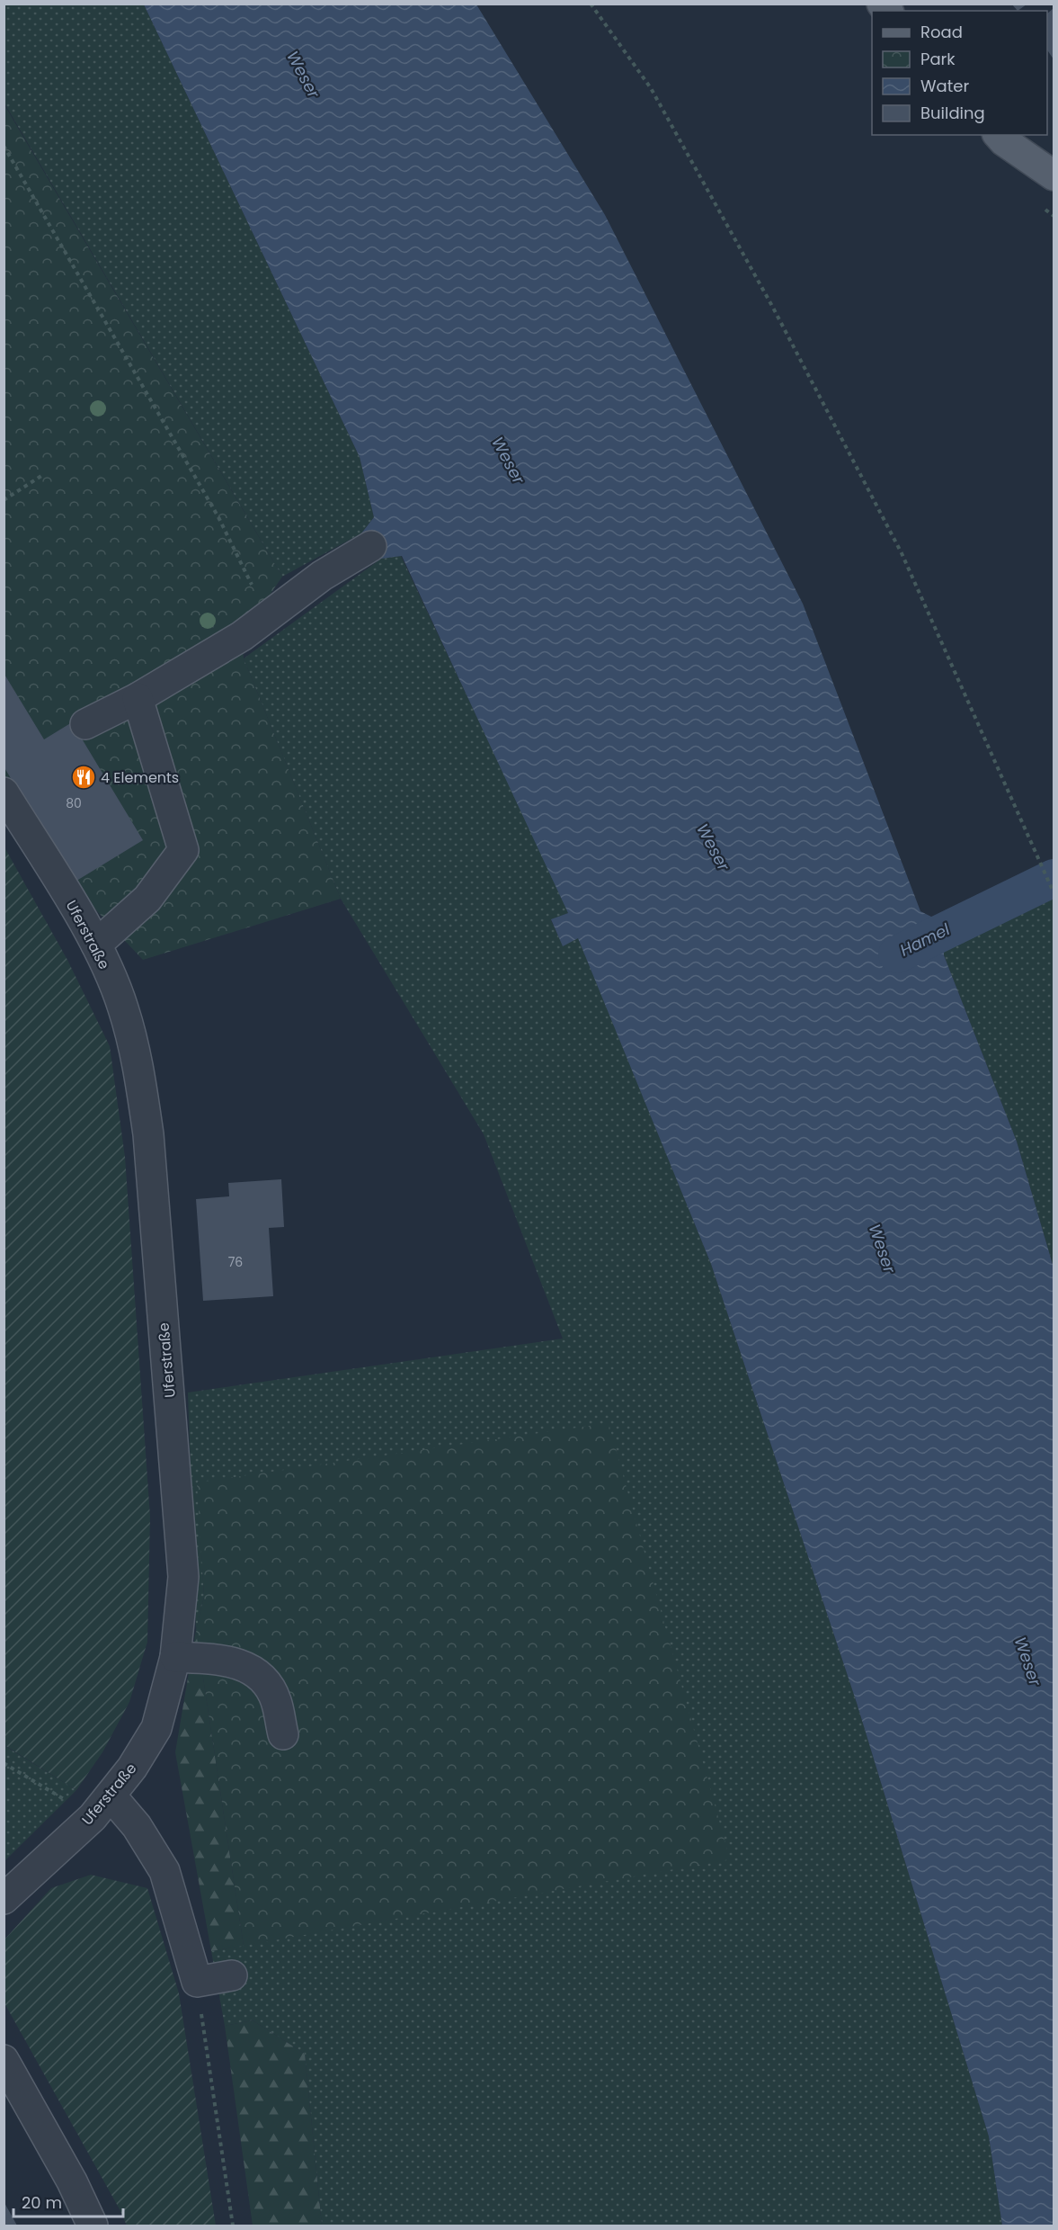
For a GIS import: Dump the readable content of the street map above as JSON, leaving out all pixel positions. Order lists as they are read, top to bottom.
{
  "streets": {
    "street": ["Uferstraße"]
  },
  "water": ["Weser", "Hamel"],
  "places": {
    "restaurant": ["4 Elements"]
  },
  "house_numbers": ["80", "76"],
  "legend": [
    "Road",
    "Park",
    "Water",
    "Building"
  ],
  "scale_bar": "20 m"
}
